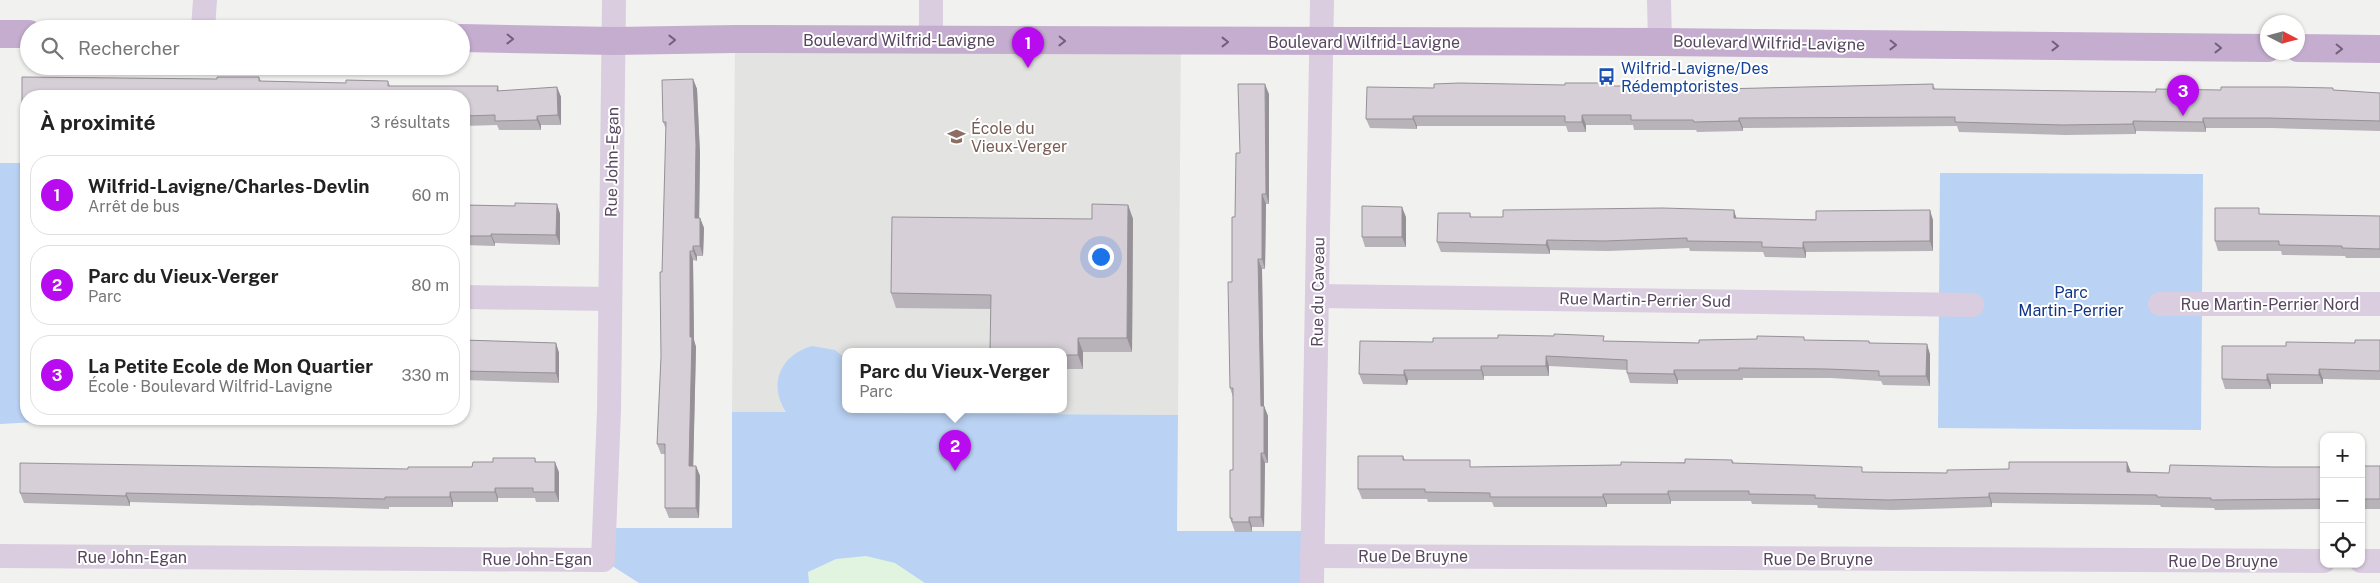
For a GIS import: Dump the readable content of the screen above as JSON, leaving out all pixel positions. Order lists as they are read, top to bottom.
{
  "streets": {
    "main road": ["Boulevard Wilfrid-Lavigne"],
    "street": [
      "Rue John-Egan",
      "Rue du Caveau",
      "Rue Martin-Perrier Sud",
      "Rue Martin-Perrier Nord",
      "Rue De Bruyne"
    ]
  },
  "crossings": [
    ["Boulevard Wilfrid-Lavigne", "Rue John-Egan"],
    ["Boulevard Wilfrid-Lavigne", "Rue du Caveau"],
    ["Rue du Caveau", "Rue Martin-Perrier Sud"],
    ["Rue du Caveau", "Rue De Bruyne"]
  ],
  "one_way": ["Boulevard Wilfrid-Lavigne"],
  "parks": ["Parc Martin-Perrier"],
  "places": {
    "bus stop": ["Wilfrid-Lavigne/Des Rédemptoristes"],
    "school or university": ["École du Vieux-Verger"]
  },
  "north": "right",
  "page": {
    "search": "Rechercher",
    "pins": ["1", "3", "2"],
    "heading": ["À proximité", "3 résultats"],
    "list": [
      {
        "mark": "1",
        "name": "Wilfrid-Lavigne/Charles-Devlin",
        "note": "Arrêt de bus",
        "value": "60 m"
      },
      {
        "mark": "2",
        "name": "Parc du Vieux-Verger",
        "note": "Parc",
        "value": "80 m"
      },
      {
        "mark": "3",
        "name": "La Petite Ecole de Mon Quartier",
        "note": "École · Boulevard Wilfrid-Lavigne",
        "value": "330 m"
      }
    ],
    "popup": ["Parc du Vieux-Verger", "Parc"],
    "map_buttons": ["+", "−"]
  }
}
